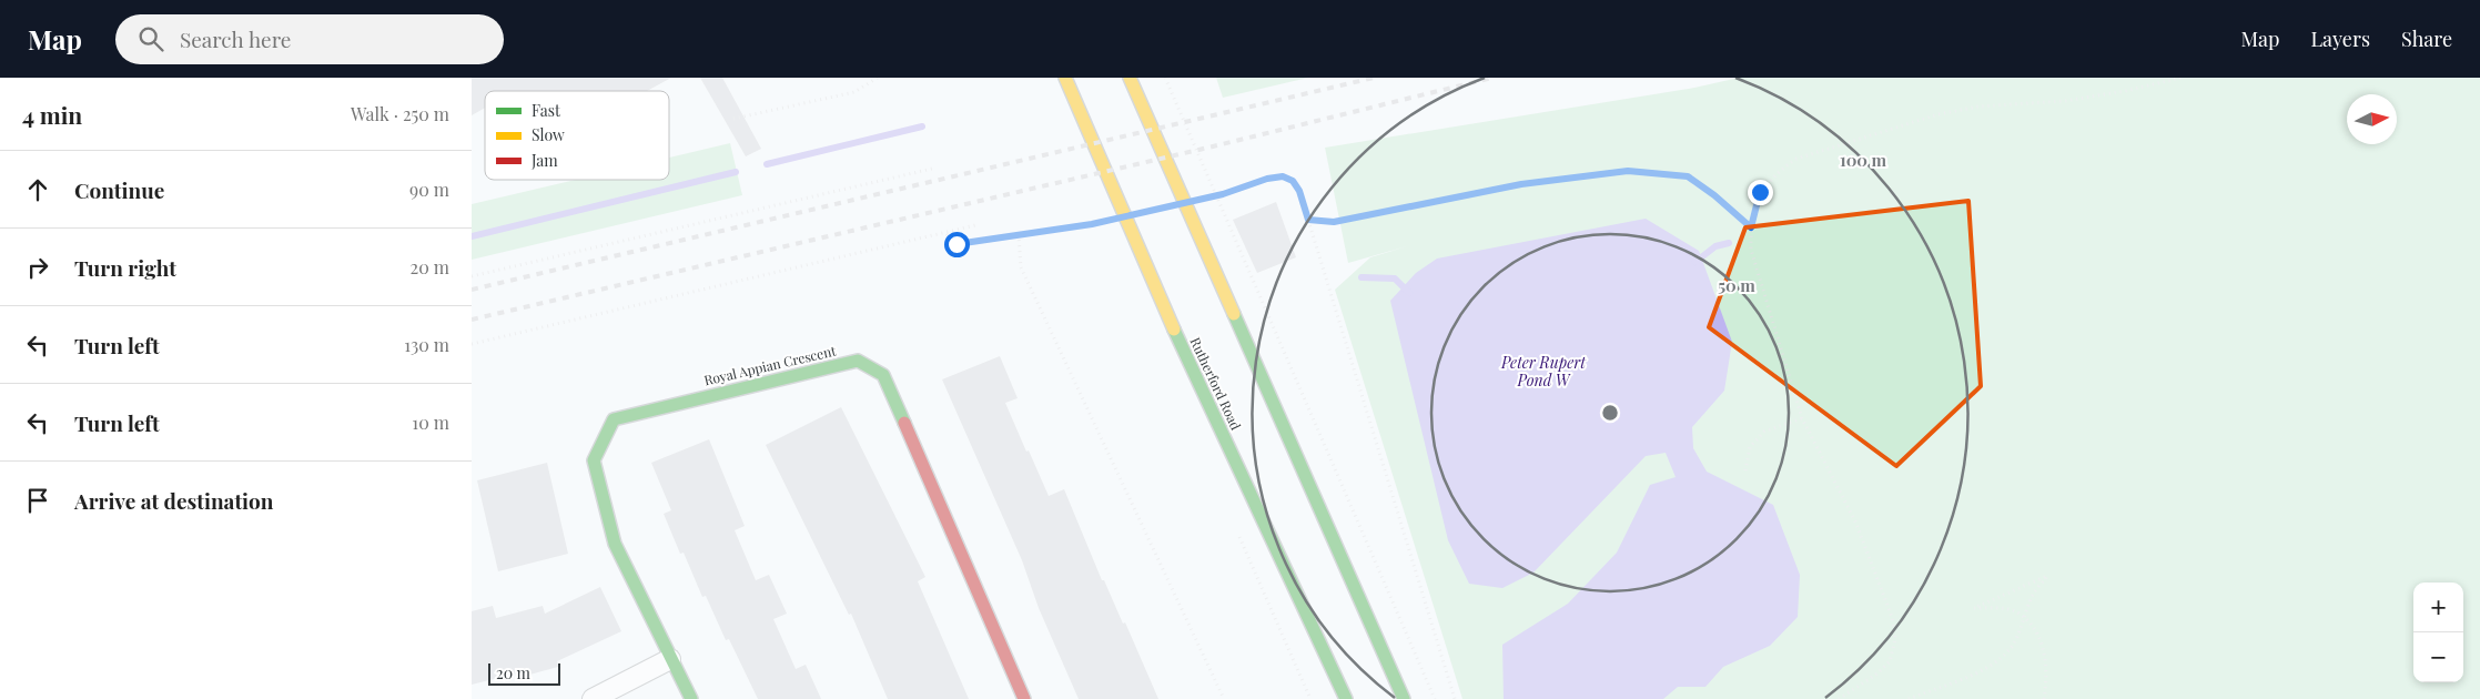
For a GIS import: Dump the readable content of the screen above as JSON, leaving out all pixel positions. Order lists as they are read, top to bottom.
{
  "streets": {
    "main road": ["Royal Appian Crescent", "Rutherford Road"]
  },
  "water": ["Peter Rupert Pond W"],
  "legend": ["Fast", "Slow", "Jam"],
  "scale_bar": "20 m",
  "north": "right",
  "page": {
    "header": "Map",
    "search": "Search here",
    "nav": ["Map", "Layers", "Share"],
    "heading": ["4 min", "Walk · 250 m"],
    "list": [
      ["Continue", "90 m"],
      ["Turn right", "20 m"],
      ["Turn left", "130 m"],
      ["Turn left", "10 m"],
      "Arrive at destination"
    ],
    "map_buttons": ["+", "−"],
    "scale": "20 m"
  },
  "rings": ["100 m", "50 m"]
}
